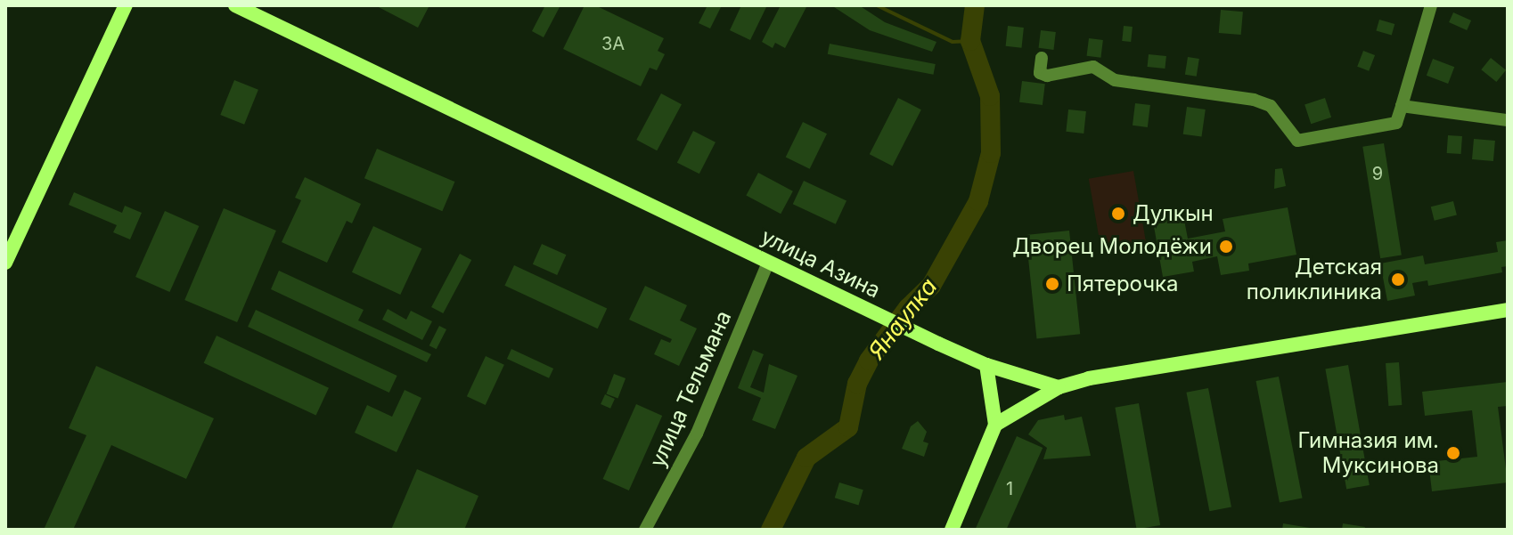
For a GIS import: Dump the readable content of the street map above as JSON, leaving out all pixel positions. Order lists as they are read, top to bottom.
{
  "streets": {
    "street": ["улица Азина", "улица Тельмана"]
  },
  "crossings": [
    ["улица Азина", "улица Тельмана"]
  ],
  "water": ["Янаулка"],
  "places": [
    "Дулкын",
    "Дворец Молодёжи",
    "Детская поликлиника",
    "Пятерочка",
    "Гимназия им. Муксинова"
  ],
  "house_numbers": ["3А", "9", "1"]
}
